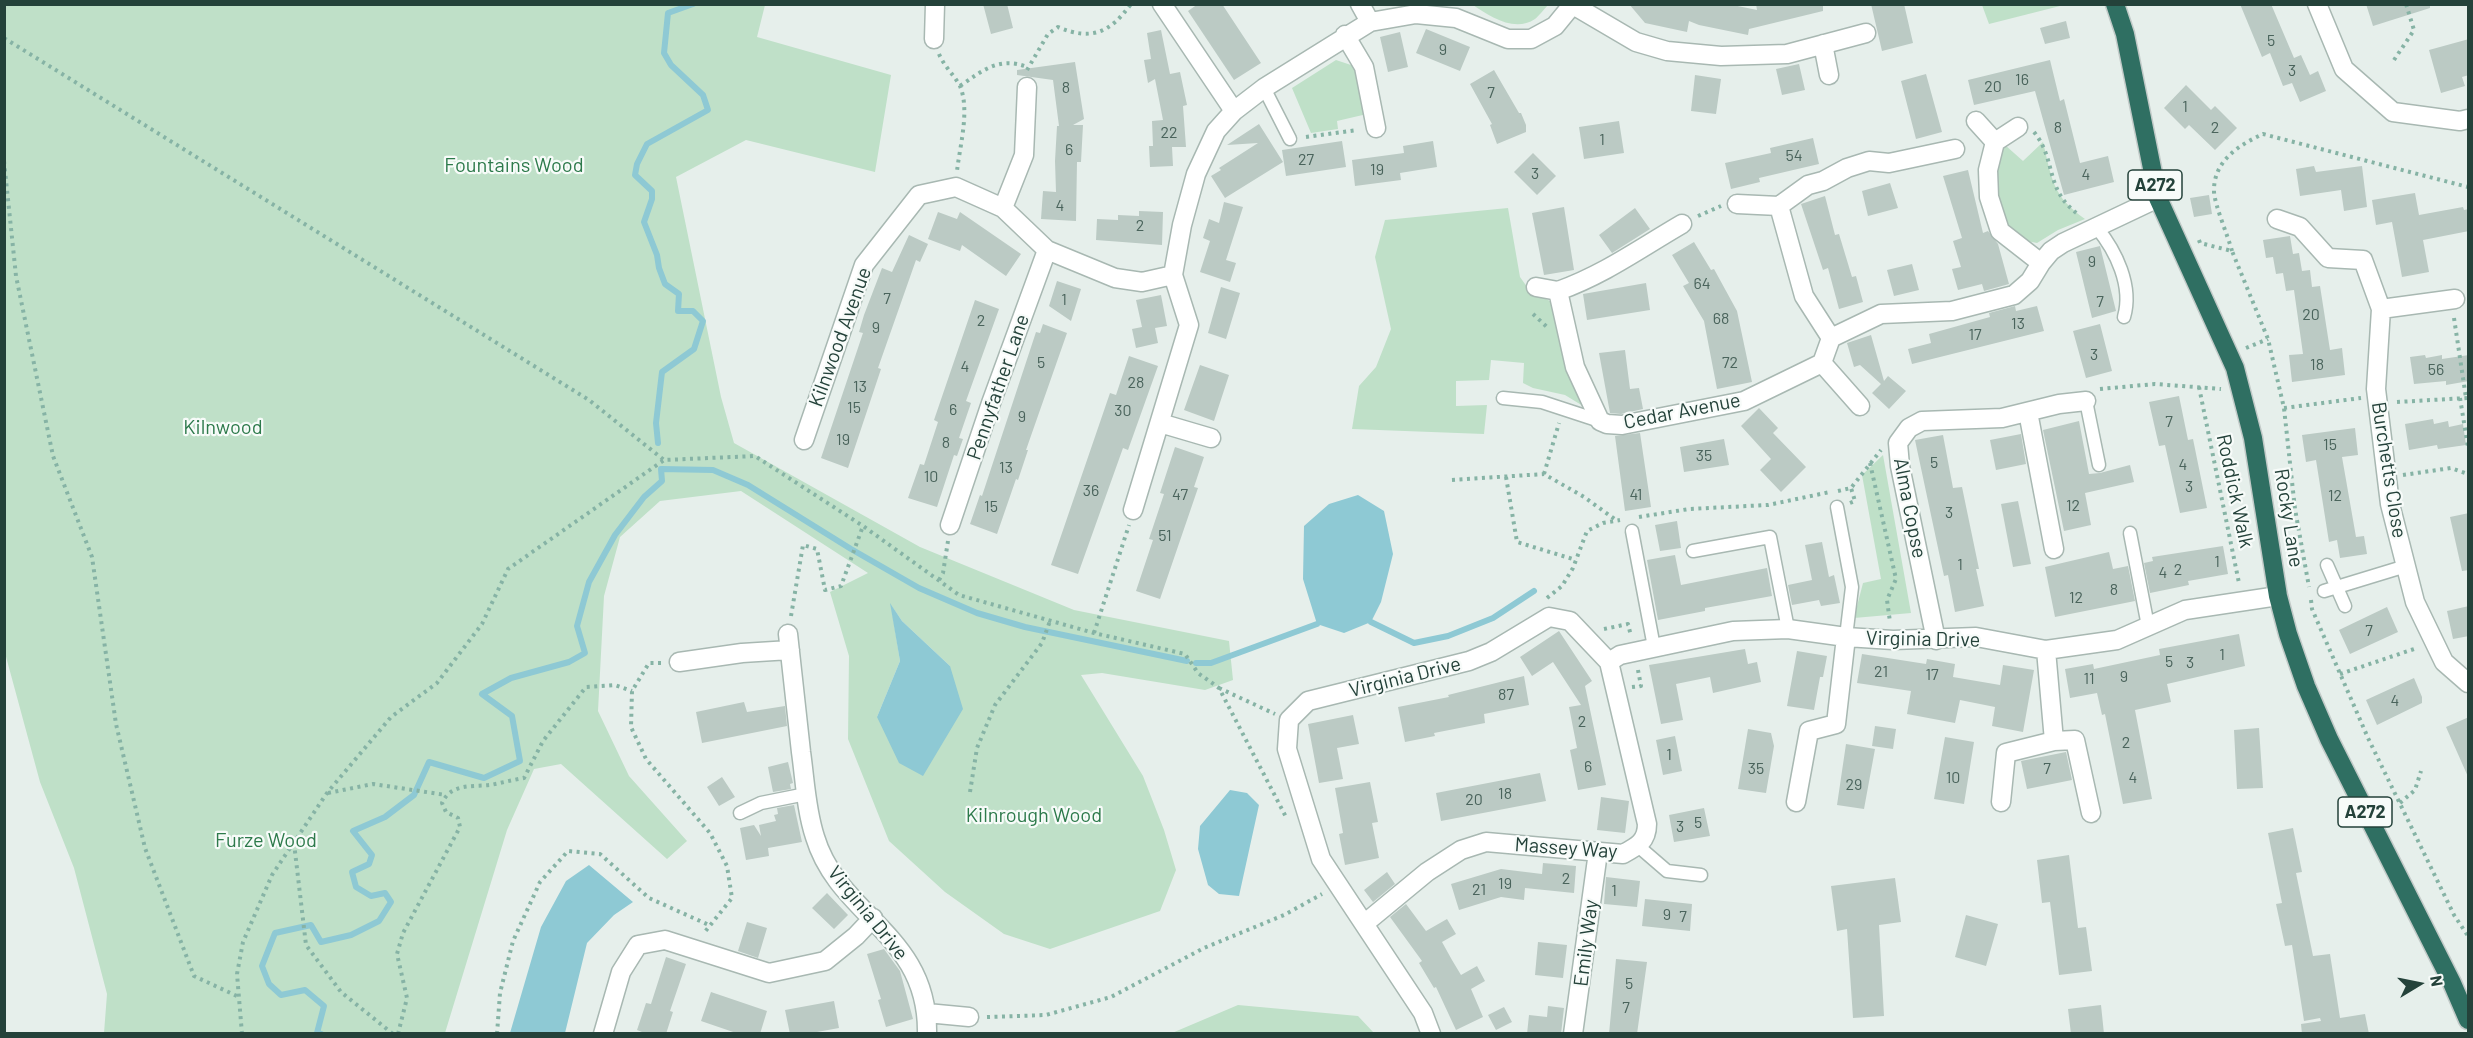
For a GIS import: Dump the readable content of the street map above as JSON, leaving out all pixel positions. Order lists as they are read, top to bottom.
{
  "streets": {
    "highway": ["A272", "Rocky Lane"],
    "street": [
      "Kilnwood Avenue",
      "Pennyfather Lane",
      "Cedar Avenue",
      "Burchetts Close",
      "Alma Copse",
      "Virginia Drive",
      "Massey Way",
      "Emily Way"
    ],
    "path": ["Roddick Walk"]
  },
  "crossings": [
    ["Roddick Walk", "Virginia Drive"],
    ["Alma Copse", "Virginia Drive"],
    ["Rocky Lane", "Virginia Drive"],
    ["Virginia Drive", "Massey Way"],
    ["Massey Way", "Emily Way"]
  ],
  "parks": [
    "Fountains Wood",
    "Kilnwood",
    "Kilnrough Wood",
    "Furze Wood"
  ],
  "house_numbers": [
    "5",
    "9",
    "3",
    "16",
    "20",
    "8",
    "7",
    "1",
    "8",
    "2",
    "22",
    "1",
    "6",
    "54",
    "27",
    "19",
    "3",
    "4",
    "4",
    "2",
    "9",
    "64",
    "7",
    "1",
    "7",
    "20",
    "68",
    "2",
    "13",
    "9",
    "17",
    "3",
    "5",
    "72",
    "18",
    "4",
    "56",
    "28",
    "13",
    "15",
    "6",
    "30",
    "9",
    "7",
    "19",
    "8",
    "15",
    "35",
    "5",
    "4",
    "13",
    "10",
    "3",
    "36",
    "47",
    "41",
    "12",
    "12",
    "15",
    "3",
    "51",
    "1",
    "1",
    "2",
    "4",
    "8",
    "12",
    "7",
    "1",
    "5",
    "3",
    "21",
    "17",
    "9",
    "11",
    "87",
    "4",
    "2",
    "2",
    "1",
    "6",
    "35",
    "7",
    "10",
    "4",
    "29",
    "18",
    "20",
    "5",
    "3",
    "2",
    "19",
    "21",
    "1",
    "9",
    "7",
    "5",
    "7"
  ],
  "north": "right"
}
